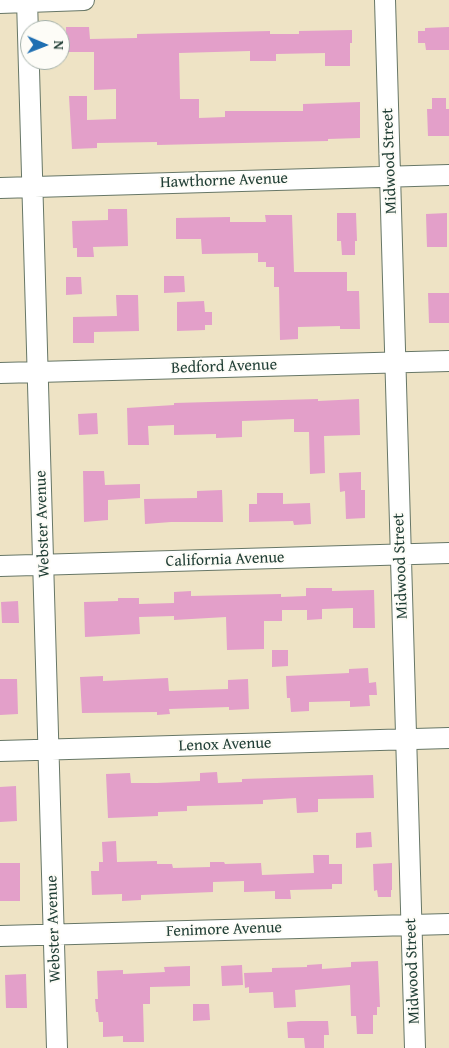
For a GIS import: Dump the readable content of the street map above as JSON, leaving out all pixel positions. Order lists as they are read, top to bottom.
{
  "streets": {
    "street": [
      "Midwood Street",
      "Hawthorne Avenue",
      "Bedford Avenue",
      "Webster Avenue",
      "California Avenue",
      "Lenox Avenue",
      "Fenimore Avenue"
    ]
  },
  "crossings": [
    ["Midwood Street", "Hawthorne Avenue"],
    ["Midwood Street", "Bedford Avenue"],
    ["Midwood Street", "California Avenue"],
    ["Midwood Street", "Lenox Avenue"],
    ["Midwood Street", "Fenimore Avenue"],
    ["Hawthorne Avenue", "Webster Avenue"],
    ["Bedford Avenue", "Webster Avenue"],
    ["Webster Avenue", "California Avenue"],
    ["Webster Avenue", "Lenox Avenue"],
    ["Webster Avenue", "Fenimore Avenue"]
  ],
  "north": "right"
}
